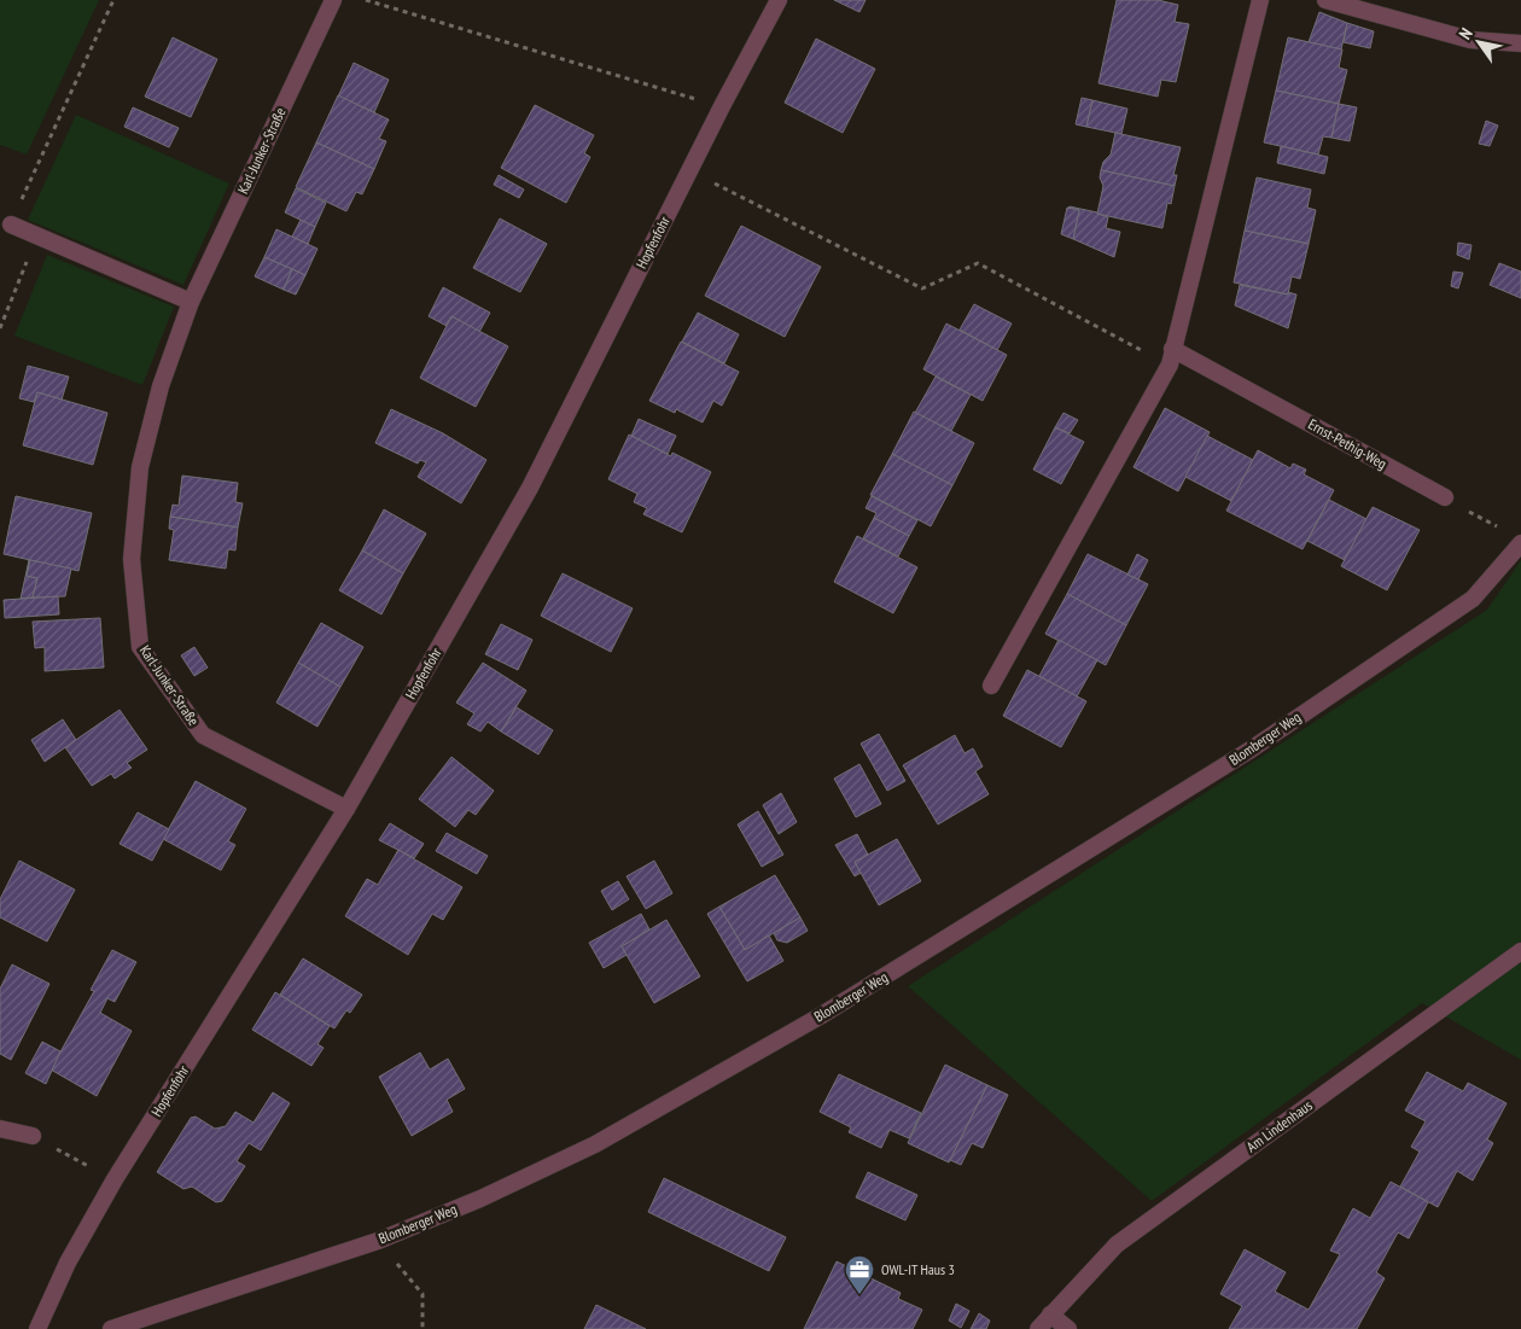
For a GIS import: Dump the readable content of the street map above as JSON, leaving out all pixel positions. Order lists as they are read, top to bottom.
{
  "streets": {
    "street": [
      "Karl-Junker-Straße",
      "Hopfenfohr",
      "Ernst-Pethig-Weg",
      "Blomberger Weg",
      "Am Lindenhaus"
    ]
  },
  "crossings": [
    ["Karl-Junker-Straße", "Hopfenfohr"]
  ],
  "places": {
    "office": ["OWL-IT Haus 3"]
  },
  "north": "top left"
}
